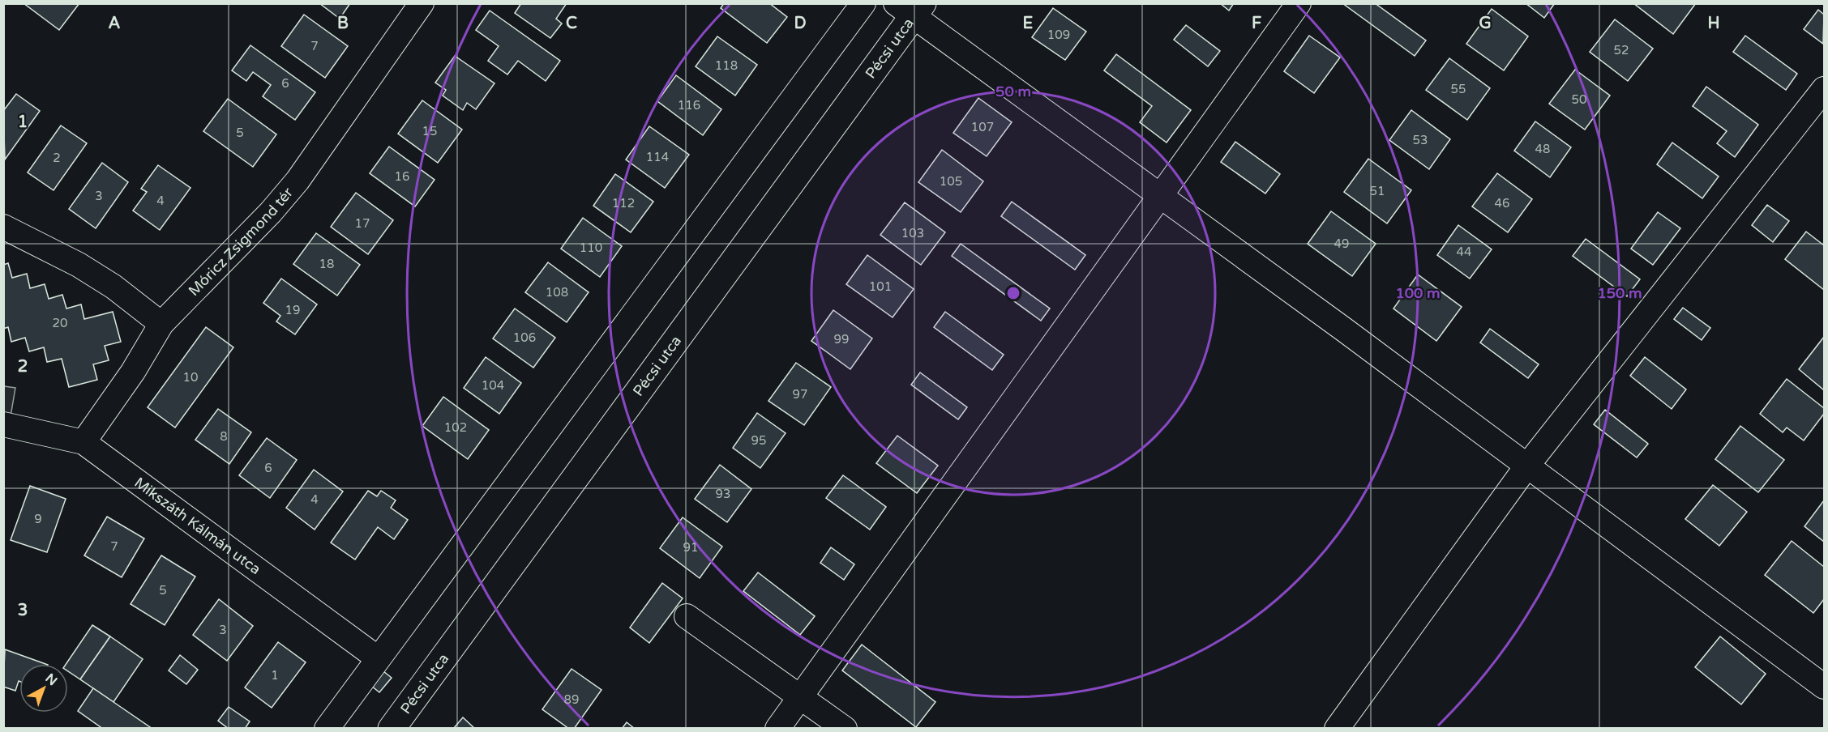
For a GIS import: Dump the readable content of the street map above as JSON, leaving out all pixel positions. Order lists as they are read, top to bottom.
{
  "streets": {
    "main road": ["Pécsi utca"],
    "street": ["Móricz Zsigmond tér", "Mikszáth Kálmán utca"]
  },
  "crossings": [
    ["Móricz Zsigmond tér", "Mikszáth Kálmán utca"]
  ],
  "house_numbers": [
    "109",
    "7",
    "52",
    "118",
    "6",
    "55",
    "50",
    "116",
    "107",
    "15",
    "5",
    "53",
    "48",
    "114",
    "2",
    "16",
    "105",
    "51",
    "3",
    "4",
    "112",
    "46",
    "17",
    "103",
    "49",
    "110",
    "44",
    "18",
    "101",
    "108",
    "19",
    "20",
    "106",
    "99",
    "10",
    "104",
    "97",
    "102",
    "8",
    "95",
    "6",
    "93",
    "4",
    "9",
    "7",
    "91",
    "5",
    "3",
    "1",
    "89"
  ],
  "north": "top right",
  "grid": {
    "columns": [
      "A",
      "B",
      "C",
      "D",
      "E",
      "F",
      "G",
      "H"
    ],
    "rows": ["1", "2", "3"]
  },
  "rings": ["50 m", "100 m", "150 m"]
}
